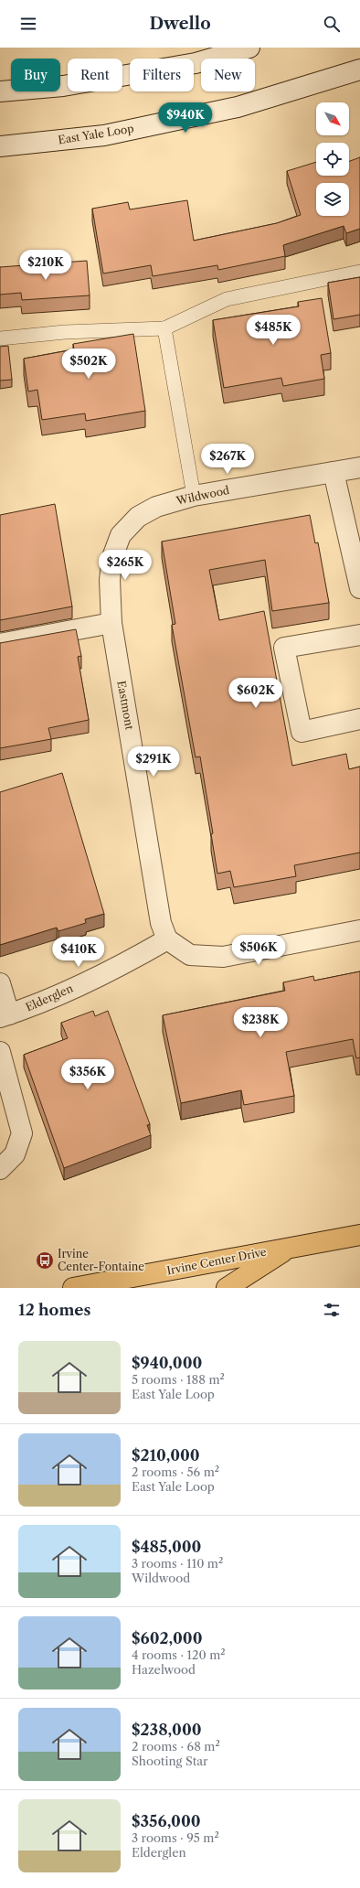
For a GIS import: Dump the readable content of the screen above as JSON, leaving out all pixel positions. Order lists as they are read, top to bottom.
{
  "streets": {
    "main road": ["Irvine Center Drive"],
    "street": [
      "East Yale Loop",
      "Wildwood",
      "Eastmont",
      "Elderglen"
    ]
  },
  "crossings": [
    ["Wildwood", "Eastmont"],
    ["Eastmont", "Elderglen"]
  ],
  "places": {
    "bus stop": ["Irvine Center-Fontaine"]
  },
  "north": "bottom right",
  "page": {
    "header": "Dwello",
    "chip": [
      "Buy",
      "Rent",
      "Filters",
      "New"
    ],
    "price": [
      "$940K",
      "$210K",
      "$485K",
      "$502K",
      "$267K",
      "$265K",
      "$602K",
      "$291K",
      "$506K",
      "$410K",
      "$238K",
      "$356K"
    ],
    "heading": "12 homes",
    "list": [
      {
        "name": "$940,000",
        "note": "5 rooms · 188 m² · East Yale Loop"
      },
      {
        "name": "$210,000",
        "note": "2 rooms · 56 m² · East Yale Loop"
      },
      {
        "name": "$485,000",
        "note": "3 rooms · 110 m² · Wildwood"
      },
      {
        "name": "$602,000",
        "note": "4 rooms · 120 m² · Hazelwood"
      },
      {
        "name": "$238,000",
        "note": "2 rooms · 68 m² · Shooting Star"
      },
      {
        "name": "$356,000",
        "note": "3 rooms · 95 m² · Elderglen"
      }
    ]
  }
}
